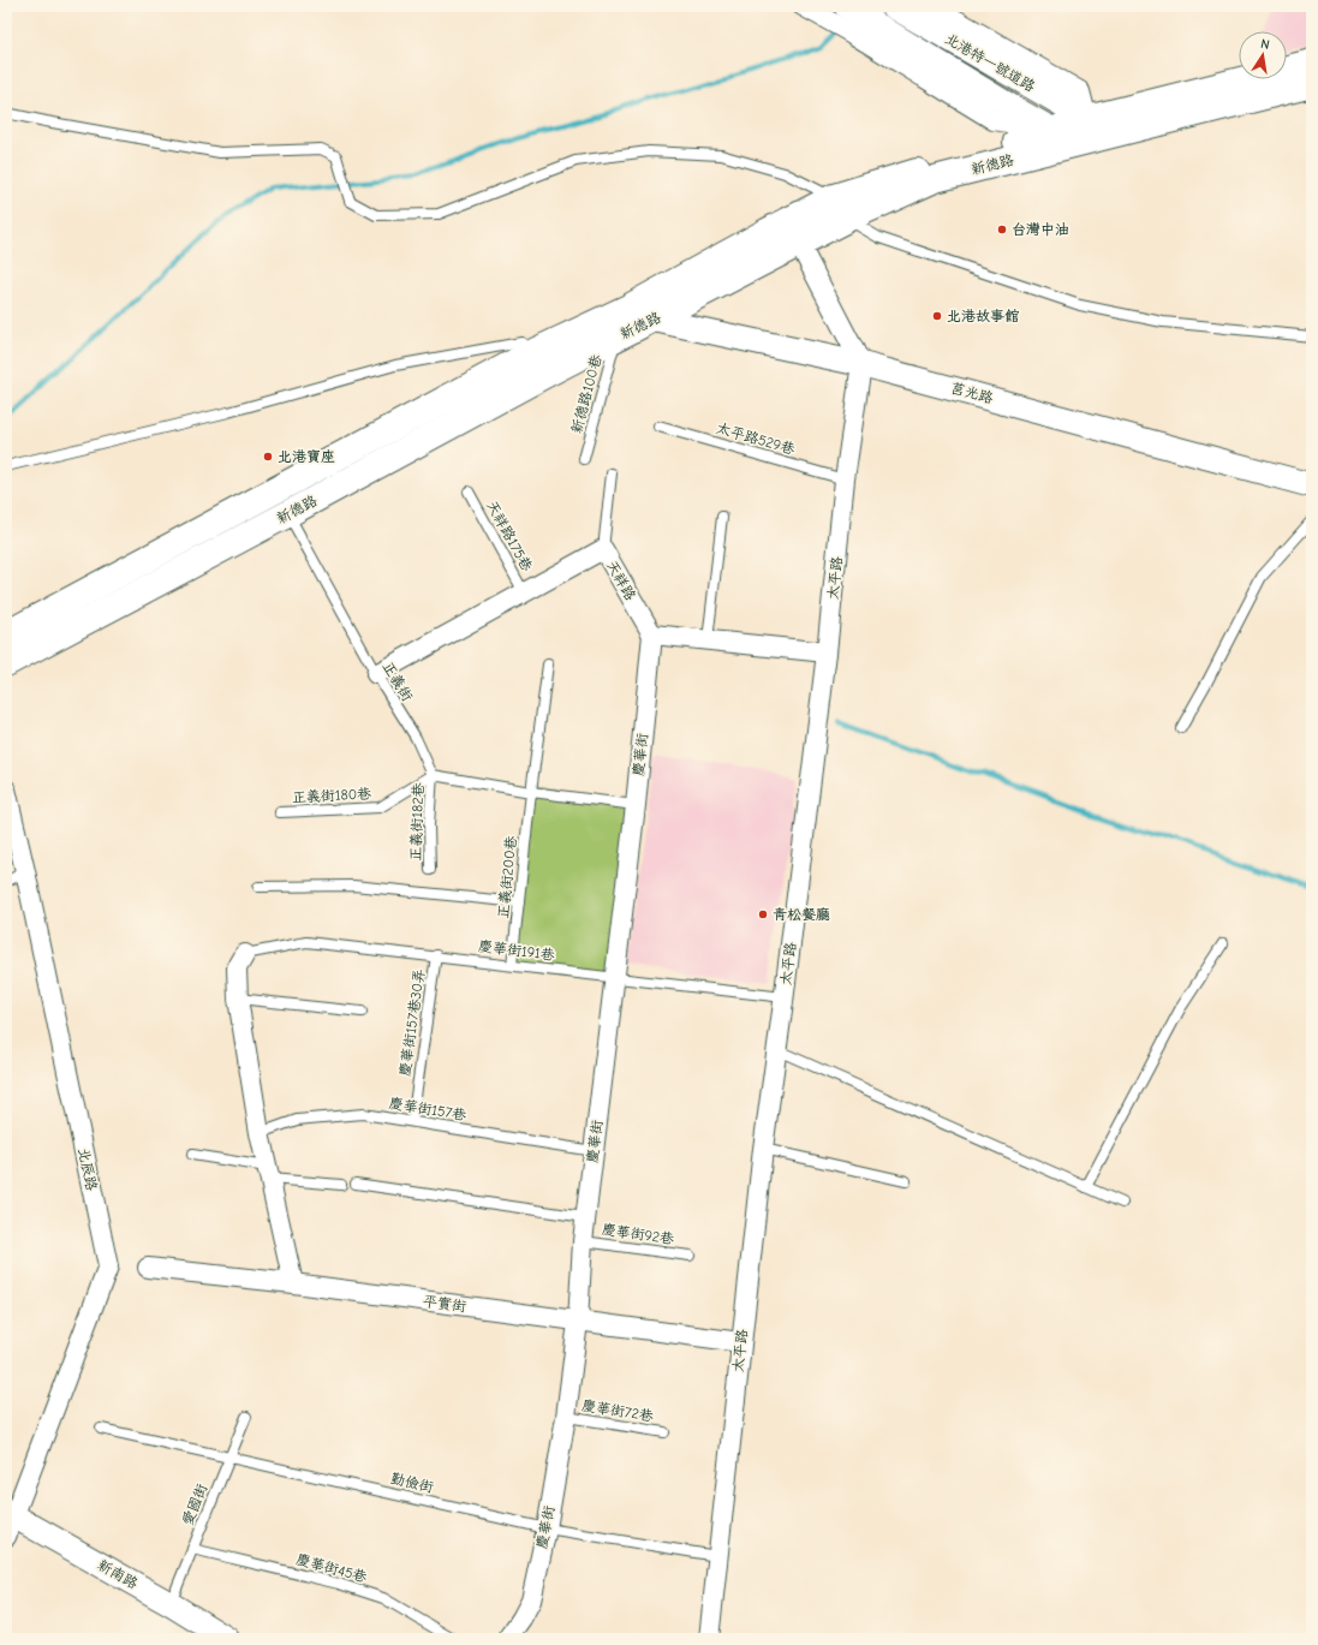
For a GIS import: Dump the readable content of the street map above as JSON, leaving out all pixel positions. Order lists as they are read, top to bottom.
{
  "streets": {
    "main road": ["新德路"],
    "street": [
      "北港特一號道路",
      "莒光路",
      "太平路",
      "天祥路",
      "慶華街",
      "北辰路",
      "平實街",
      "新南路"
    ],
    "lane": [
      "新德路100巷",
      "太平路529巷",
      "天祥路175巷",
      "正義街",
      "正義街180巷",
      "正義街182巷",
      "正義街200巷",
      "慶華街191巷",
      "慶華街157巷30弄",
      "慶華街157巷",
      "慶華街92巷",
      "慶華街72巷",
      "勤儉街",
      "愛國街",
      "慶華街45巷"
    ]
  },
  "crossings": [
    ["北港特一號道路", "新德路"],
    ["新德路", "莒光路"],
    ["新德路", "新德路100巷"],
    ["新德路", "正義街"],
    ["莒光路", "太平路"],
    ["太平路529巷", "太平路"],
    ["天祥路175巷", "天祥路"],
    ["太平路", "慶華街191巷"],
    ["太平路", "平實街"],
    ["太平路", "勤儉街"],
    ["天祥路", "正義街"],
    ["天祥路", "慶華街"],
    ["正義街", "正義街180巷"],
    ["正義街", "正義街182巷"],
    ["慶華街", "慶華街191巷"],
    ["慶華街", "慶華街157巷"],
    ["慶華街", "慶華街92巷"],
    ["慶華街", "平實街"],
    ["慶華街", "慶華街72巷"],
    ["慶華街", "勤儉街"],
    ["正義街180巷", "正義街182巷"],
    ["正義街200巷", "慶華街191巷"],
    ["慶華街191巷", "慶華街157巷30弄"],
    ["慶華街157巷30弄", "慶華街157巷"],
    ["北辰路", "新南路"],
    ["勤儉街", "愛國街"],
    ["愛國街", "慶華街45巷"],
    ["愛國街", "新南路"]
  ],
  "places": [
    "台灣中油",
    "北港故事館",
    "北港寶座",
    "青松餐廳"
  ],
  "north": "top"
}
